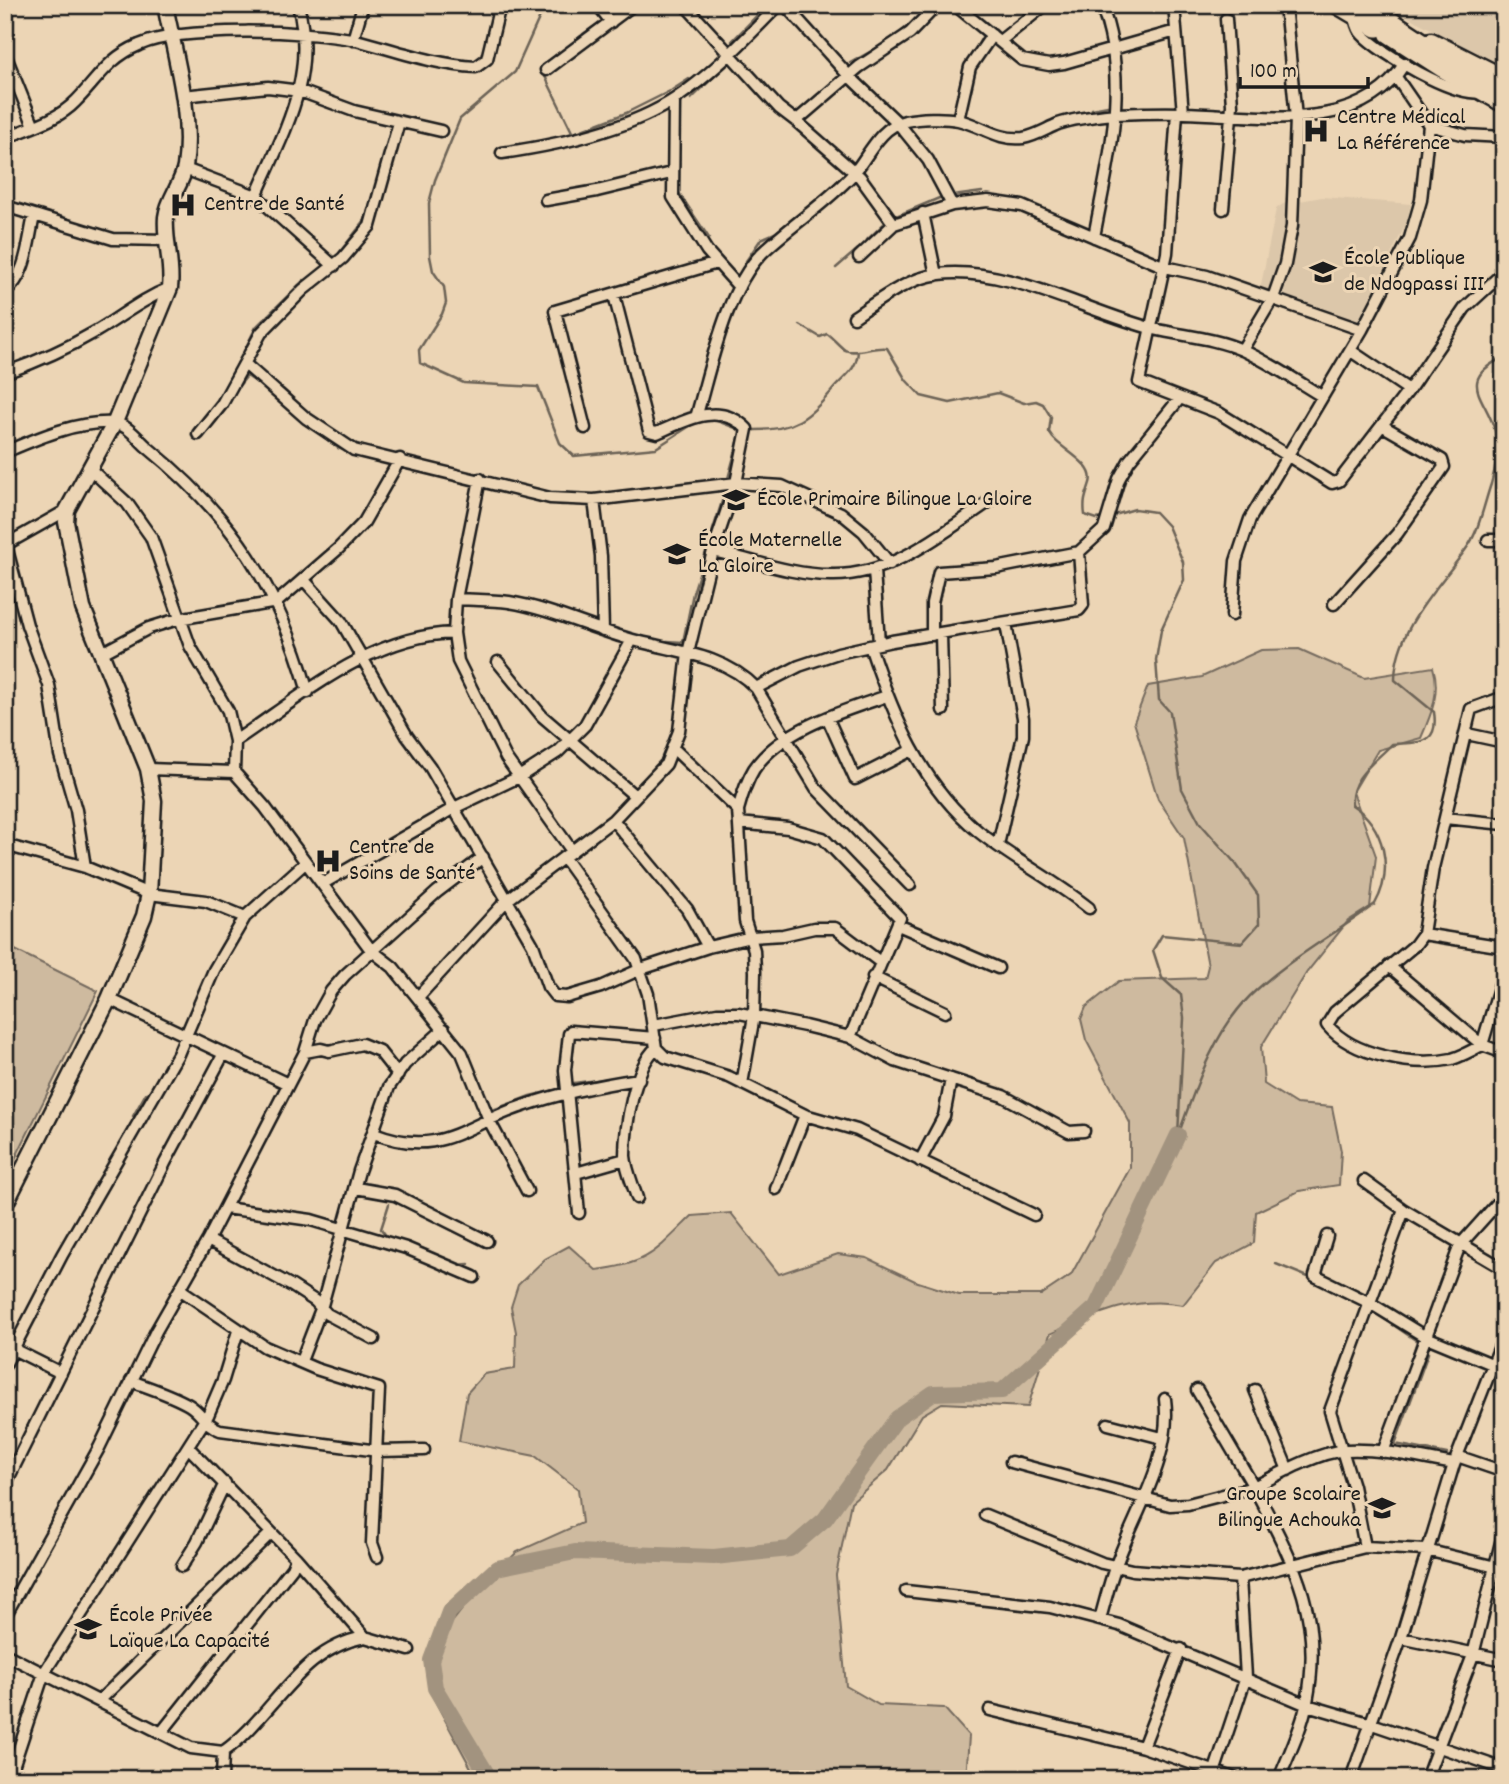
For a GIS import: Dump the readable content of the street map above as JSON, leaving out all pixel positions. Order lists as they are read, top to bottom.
{
  "places": {
    "hospital": ["Centre Médical La Référence", "Centre de Santé", "Centre de Soins de Santé"],
    "school or university": [
      "École Publique de Ndogpassi III",
      "École Primaire Bilingue La Gloire",
      "École Maternelle La Gloire",
      "Groupe Scolaire Bilingue Achouka",
      "École Privée Laïque La Capacité"
    ]
  },
  "scale_bar": "100 m"
}
